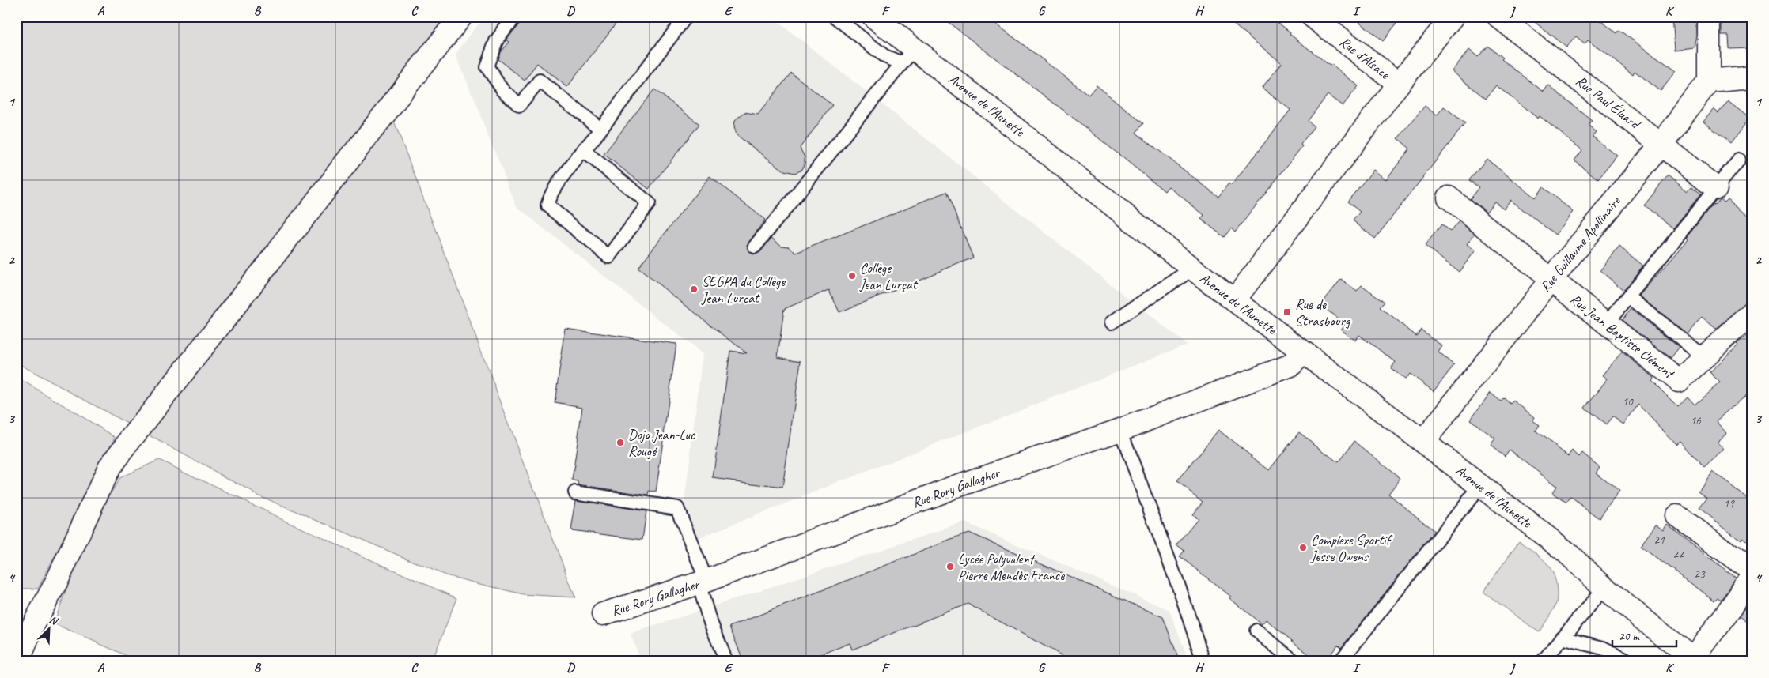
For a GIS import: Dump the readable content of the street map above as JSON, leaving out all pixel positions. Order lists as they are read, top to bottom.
{
  "streets": {
    "street": [
      "Rue d'Alsace",
      "Rue Paul Éluard",
      "Avenue de l'Aunette",
      "Rue Guillaume Apollinaire",
      "Rue Jean Baptiste Clément",
      "Rue Rory Gallagher"
    ]
  },
  "crossings": [
    ["Rue Paul Éluard", "Rue Guillaume Apollinaire"],
    ["Avenue de l'Aunette", "Rue Guillaume Apollinaire"],
    ["Avenue de l'Aunette", "Rue Rory Gallagher"],
    ["Rue Guillaume Apollinaire", "Rue Jean Baptiste Clément"]
  ],
  "places": {
    "other": [
      "Collège Jean Lurçat",
      "SEGPA du Collège Jean Lurcat",
      "Dojo Jean-Luc Rougé",
      "Complexe Sportif Jesse Owens",
      "Lycée Polyvalent Pierre Mendès France"
    ],
    "transit": ["Rue de Strasbourg"]
  },
  "house_numbers": [
    "10",
    "16",
    "19",
    "21",
    "22",
    "23"
  ],
  "scale_bar": "20 m",
  "north": "top right",
  "grid": {
    "columns": [
      "A",
      "B",
      "C",
      "D",
      "E",
      "F",
      "G",
      "H",
      "I",
      "J",
      "K"
    ],
    "rows": [
      "1",
      "2",
      "3",
      "4"
    ]
  }
}
